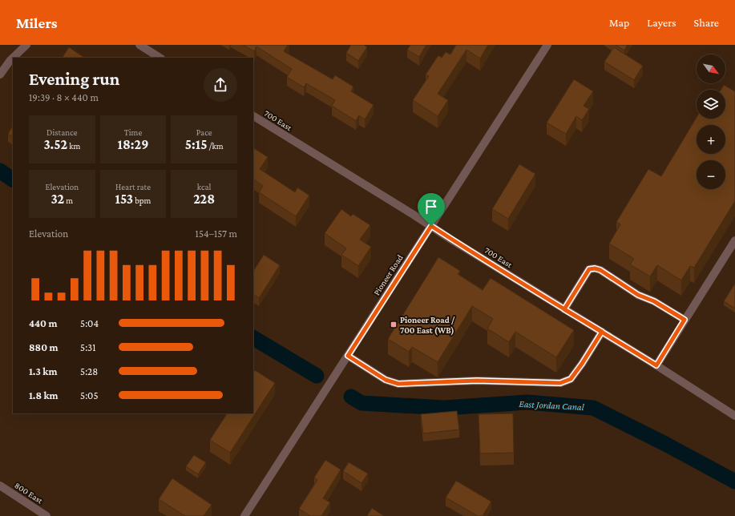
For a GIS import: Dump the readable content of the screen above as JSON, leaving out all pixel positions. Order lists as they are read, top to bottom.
{
  "streets": {
    "street": ["700 East", "Pioneer Road", "800 East"]
  },
  "crossings": [
    ["700 East", "Pioneer Road"]
  ],
  "water": ["East Jordan Canal"],
  "places": {
    "transit": ["Pioneer Road / 700 East (WB)"]
  },
  "north": "bottom right",
  "page": {
    "header": "Milers",
    "nav": ["Map", "Layers", "Share"],
    "map_buttons": ["+", "−"],
    "heading": ["Evening run", "19:39 · 8 × 440 m"],
    "stats": [
      ["Distance", "3.52 km"],
      ["Time", "18:29"],
      ["Pace", "5:15 /km"],
      ["Elevation", "32 m"],
      ["Heart rate", "153 bpm"],
      ["kcal", "228"]
    ],
    "chart": ["Elevation", "154–157 m"],
    "list": [
      {
        "name": "440 m",
        "note": "5:04"
      },
      {
        "name": "880 m",
        "note": "5:31"
      },
      {
        "name": "1.3 km",
        "note": "5:28"
      },
      {
        "name": "1.8 km",
        "note": "5:05"
      }
    ]
  }
}
